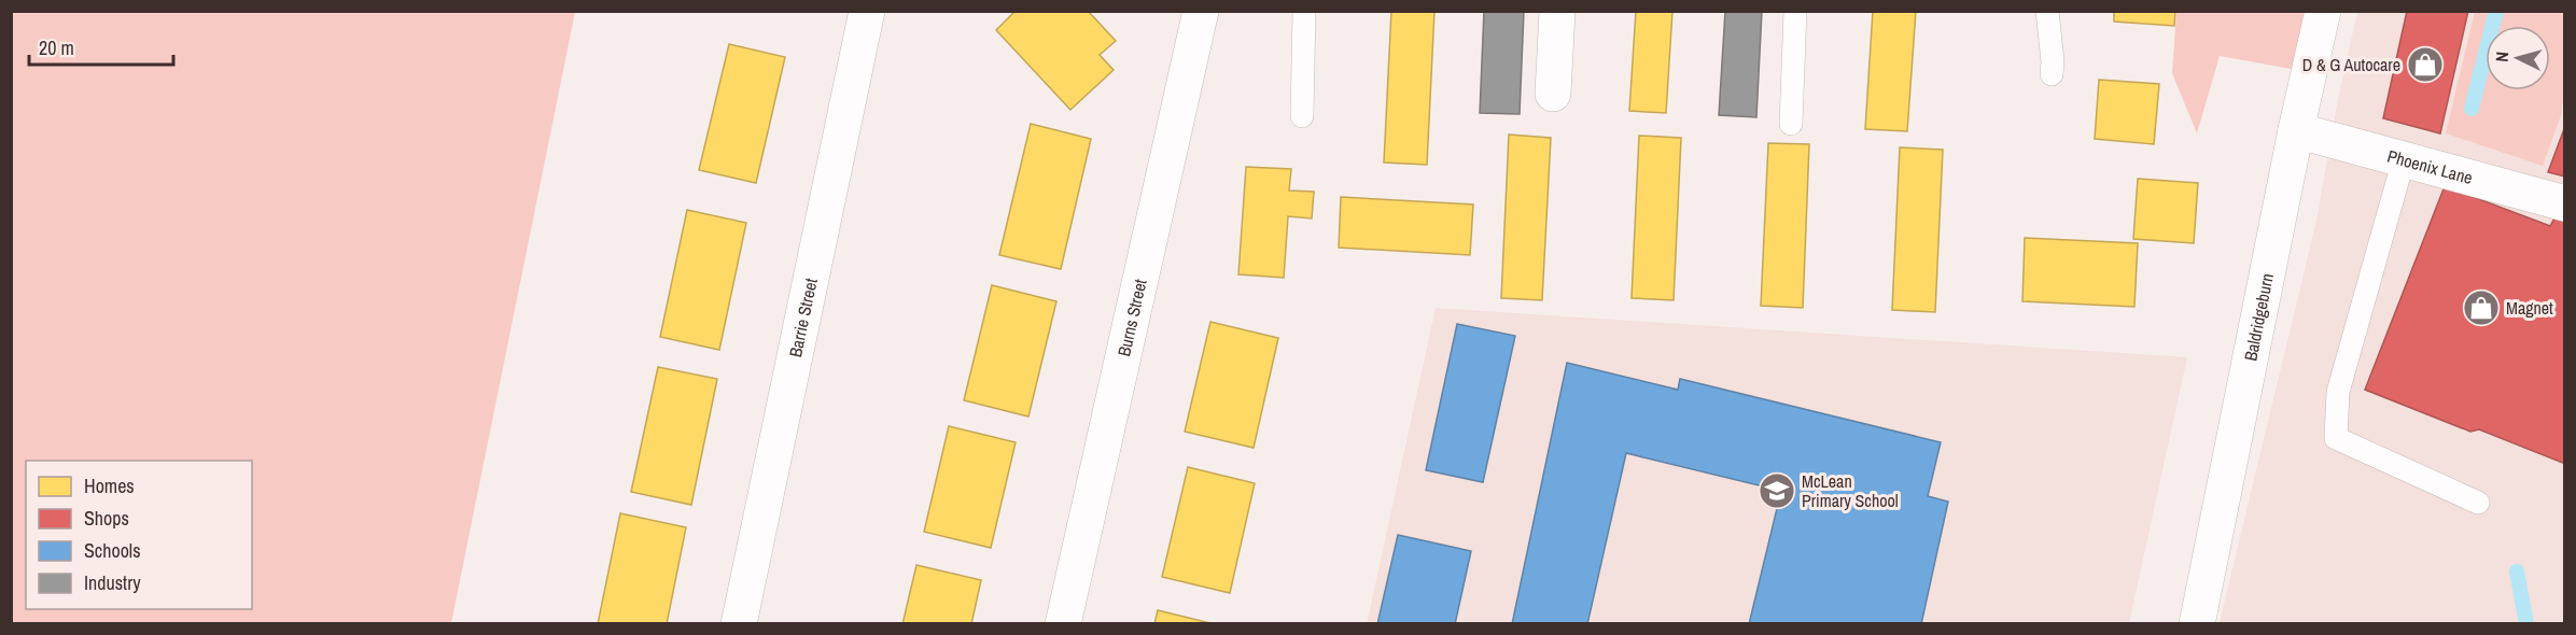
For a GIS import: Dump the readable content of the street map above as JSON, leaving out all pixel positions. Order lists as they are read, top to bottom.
{
  "streets": {
    "street": [
      "Phoenix Lane",
      "Barrie Street",
      "Burns Street",
      "Baldridgeburn"
    ]
  },
  "crossings": [
    ["Phoenix Lane", "Baldridgeburn"]
  ],
  "places": {
    "shop": ["D & G Autocare", "Magnet"],
    "school or university": ["McLean Primary School"]
  },
  "legend": [
    "Homes",
    "Shops",
    "Schools",
    "Industry"
  ],
  "scale_bar": "20 m",
  "north": "left"
}
